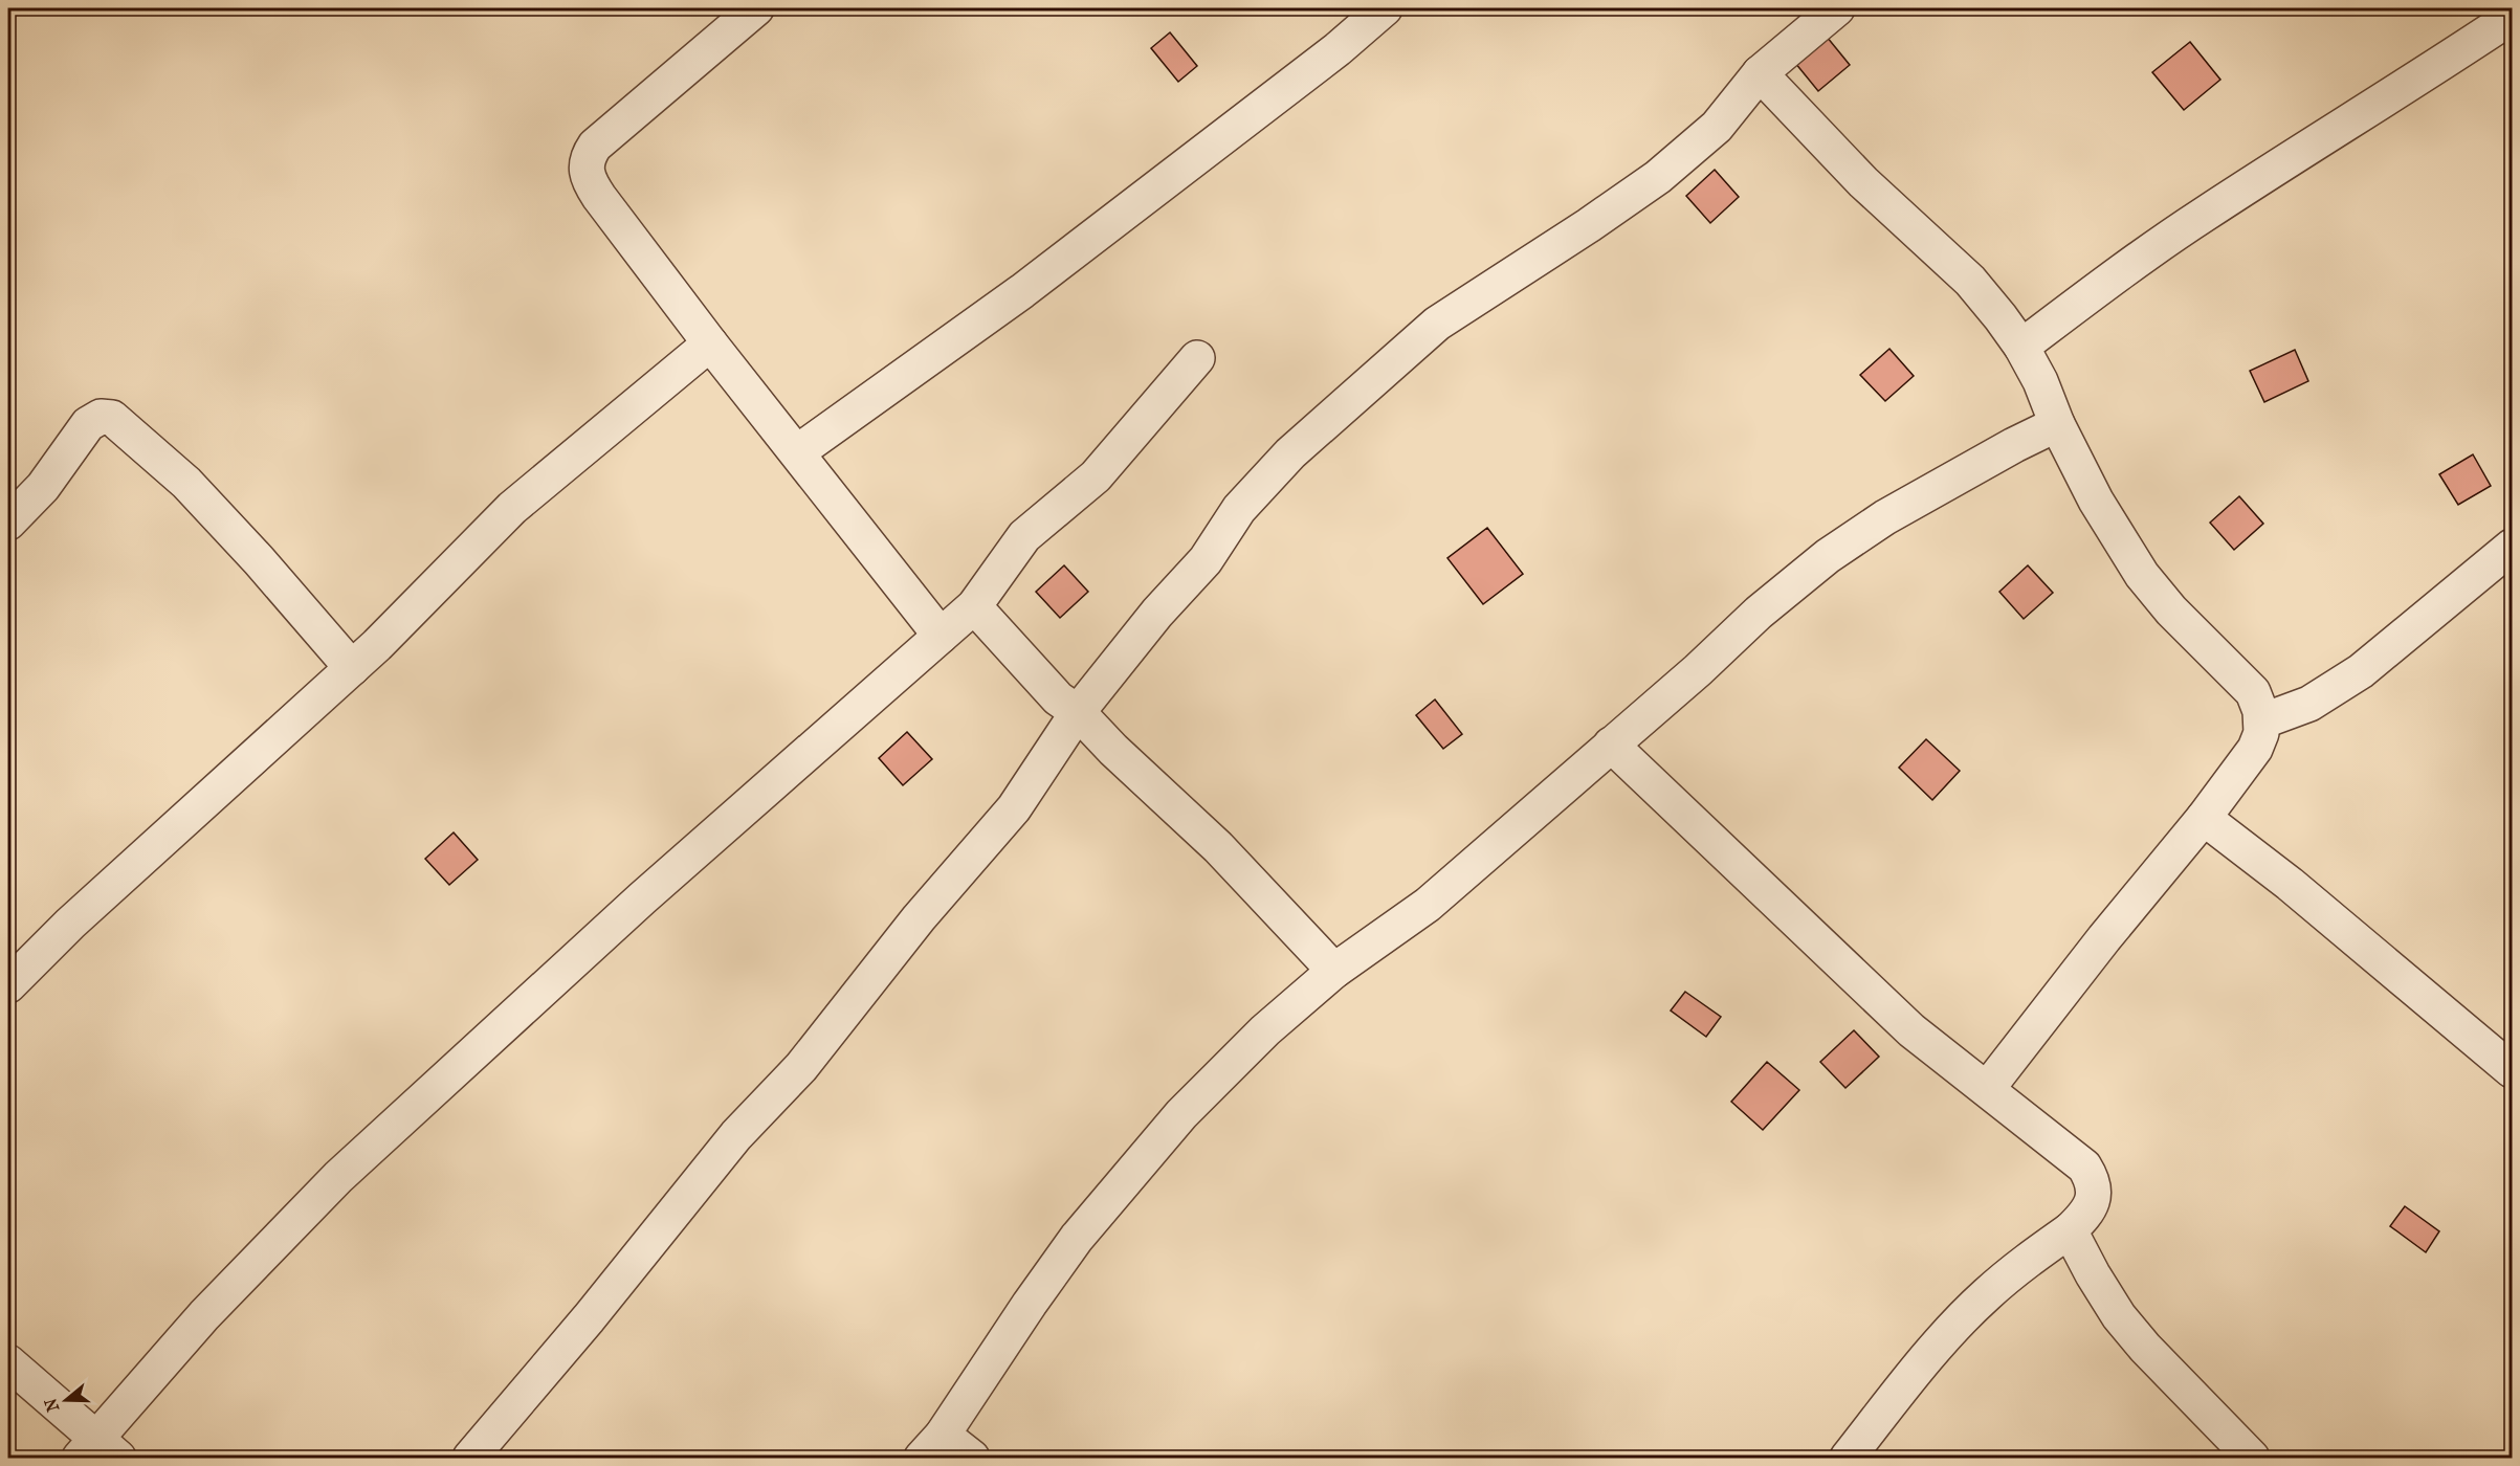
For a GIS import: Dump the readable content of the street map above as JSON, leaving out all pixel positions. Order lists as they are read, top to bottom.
{
  "north": "left"
}
